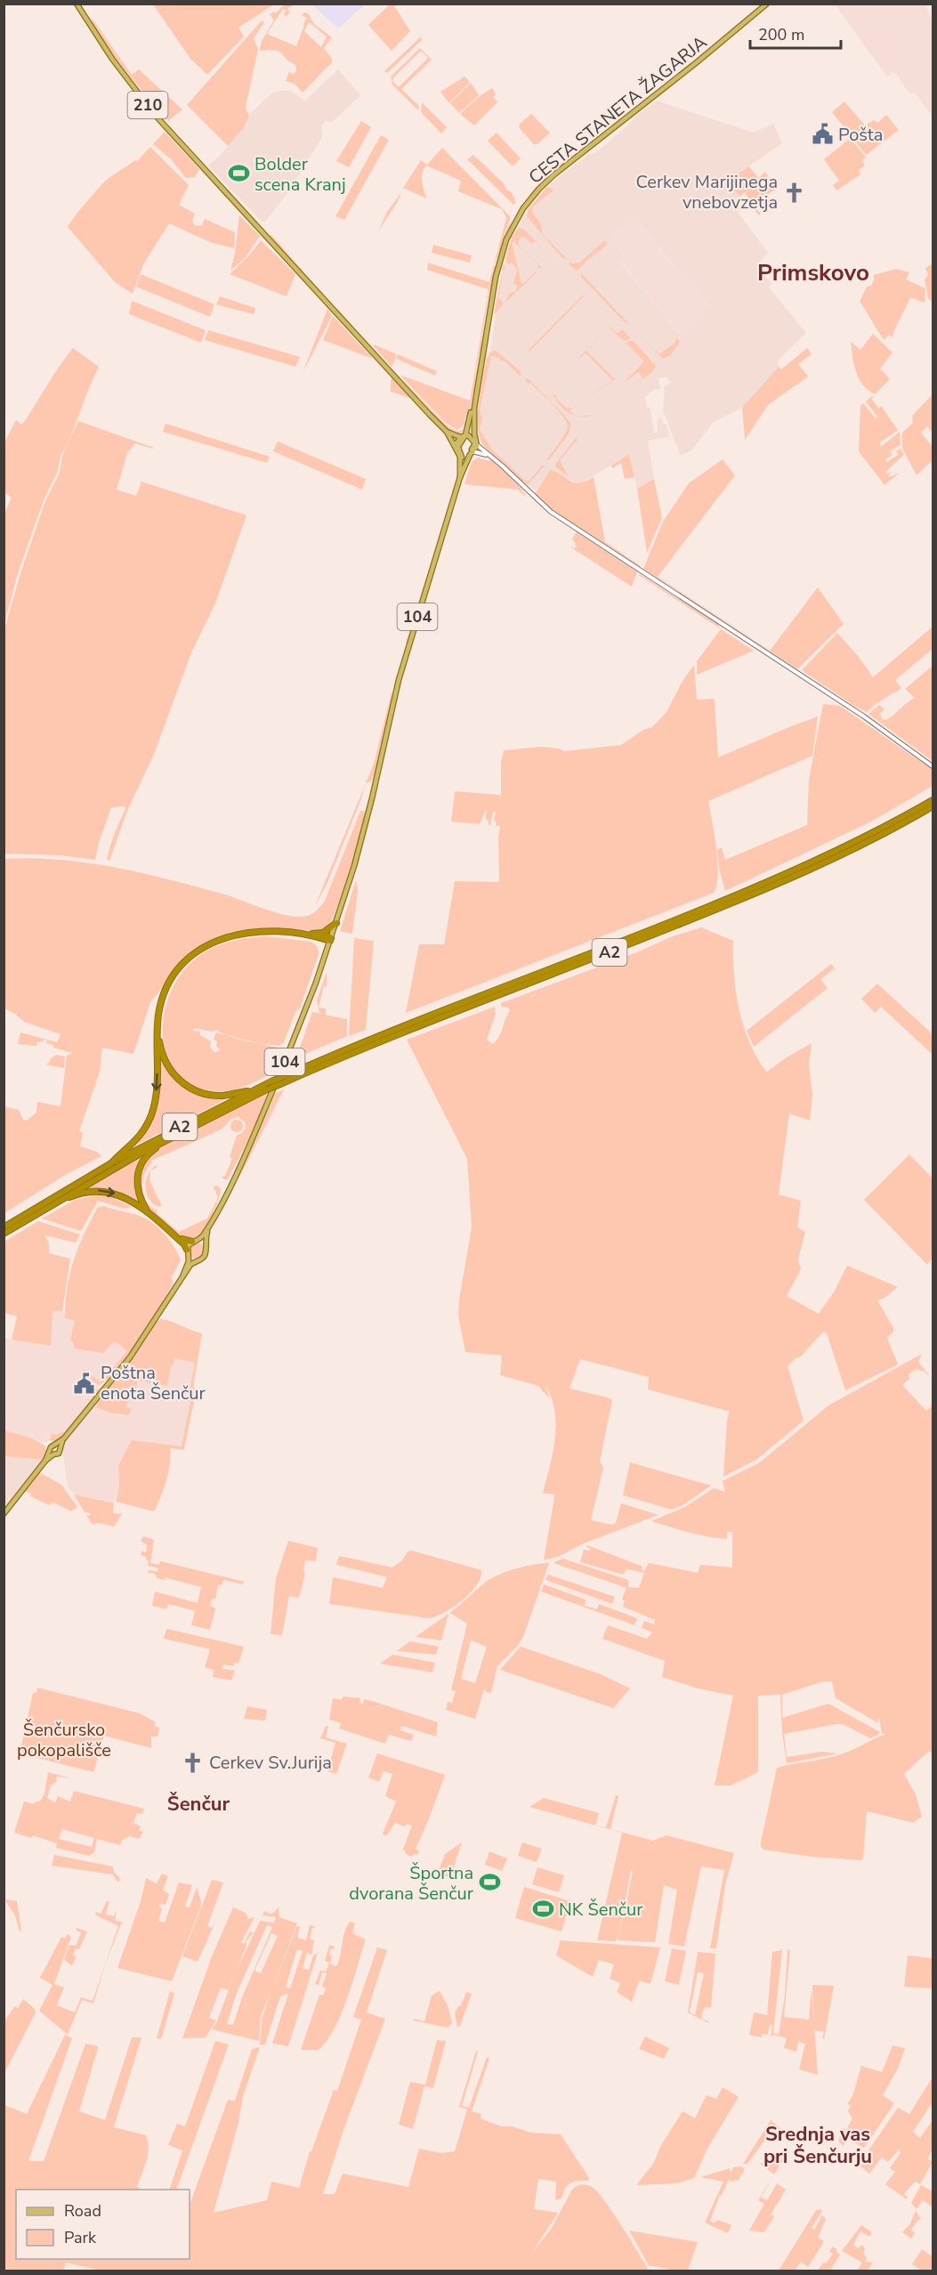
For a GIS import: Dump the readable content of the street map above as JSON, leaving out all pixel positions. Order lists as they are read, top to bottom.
{
  "streets": {
    "highway": ["A2"],
    "main road": ["210", "CESTA STANETA ŽAGARJA", "104"]
  },
  "crossings": [
    ["210", "CESTA STANETA ŽAGARJA"],
    ["210", "104"],
    ["CESTA STANETA ŽAGARJA", "104"]
  ],
  "districts": ["Primskovo", "Šenčur", "Srednja vas pri Šenčurju"],
  "parks": ["Šenčursko pokopališče"],
  "places": {
    "public building": ["Pošta", "Poštna enota Šenčur"],
    "sports": ["Bolder scena Kranj", "Športna dvorana Šenčur", "NK Šenčur"],
    "church": ["Cerkev Marijinega vnebovzetja", "Cerkev Sv.Jurija"]
  },
  "legend": ["Road", "Park"],
  "scale_bar": "200 m"
}
